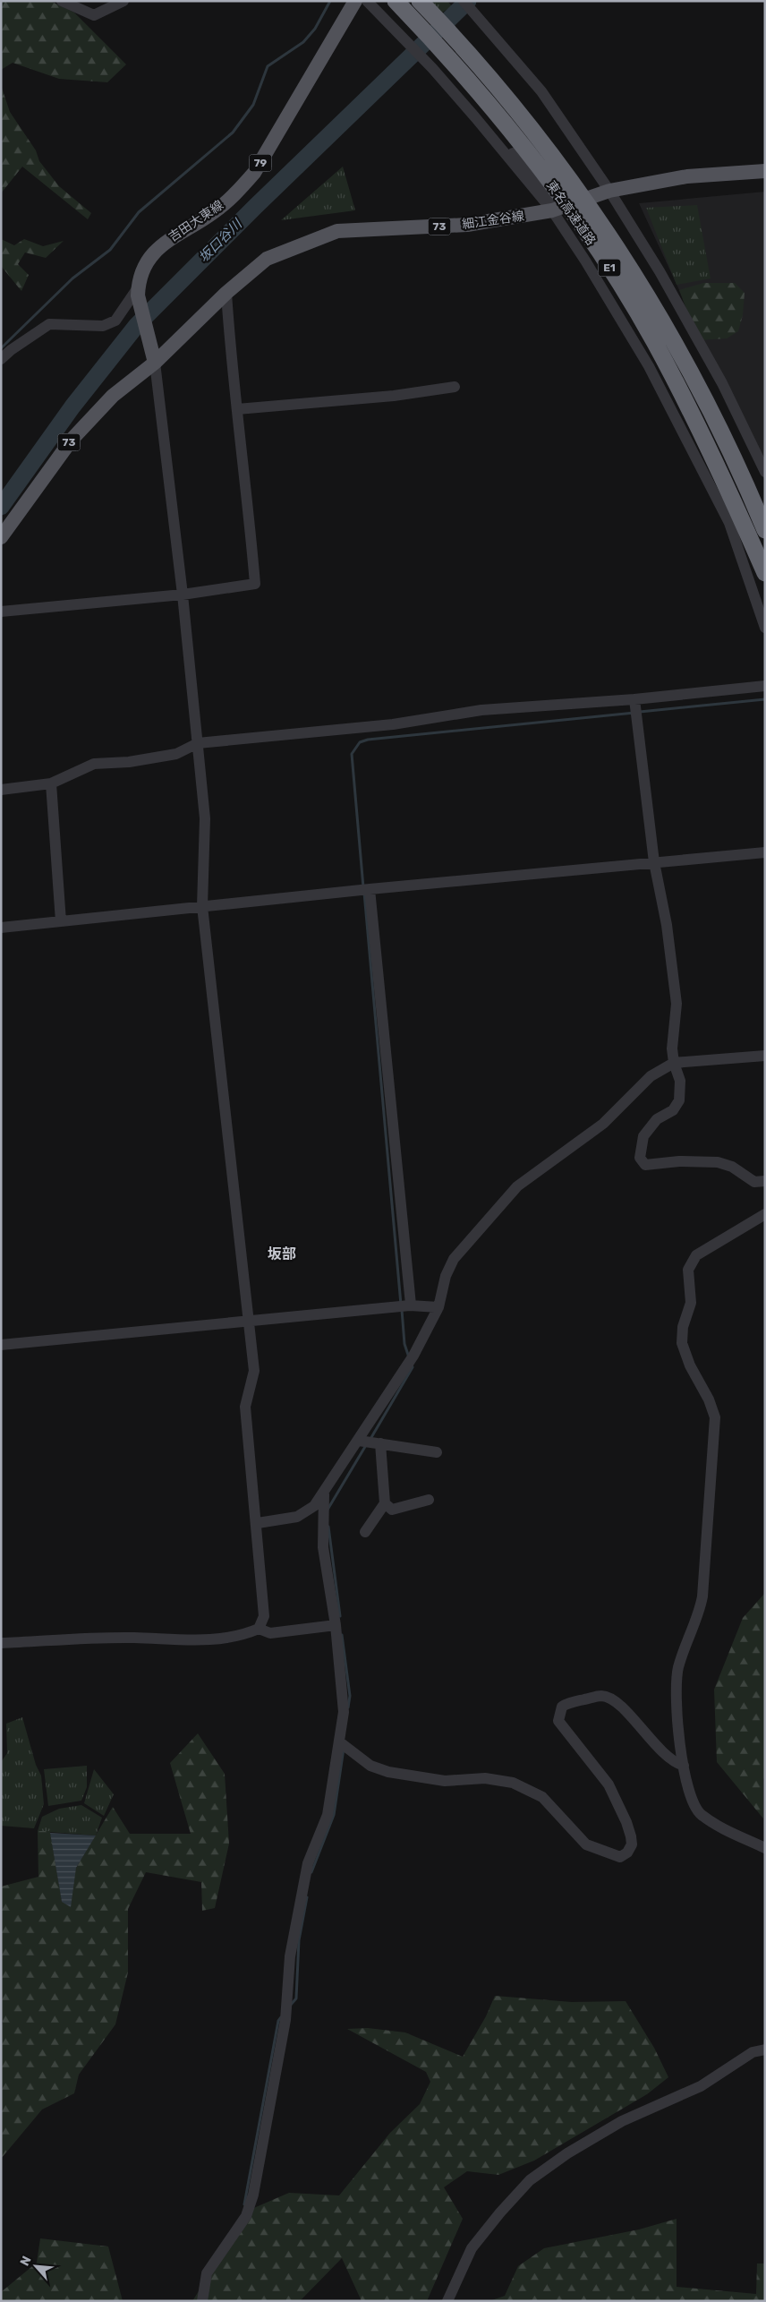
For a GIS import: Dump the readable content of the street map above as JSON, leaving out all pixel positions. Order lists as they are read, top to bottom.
{
  "streets": {
    "highway": ["東名高速道路", "E1"],
    "main road": [
      "79",
      "細江金谷線",
      "吉田大東線",
      "73"
    ]
  },
  "crossings": [
    ["細江金谷線", "73"]
  ],
  "districts": ["坂部"],
  "water": ["坂口谷川"],
  "north": "top left"
}
